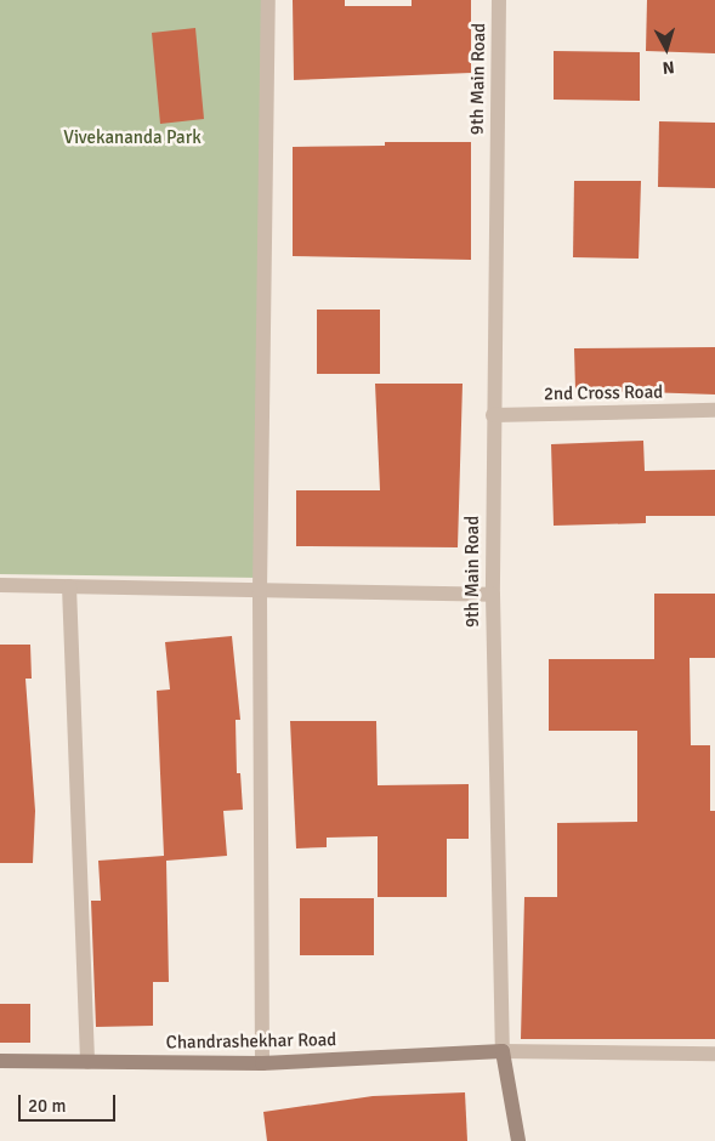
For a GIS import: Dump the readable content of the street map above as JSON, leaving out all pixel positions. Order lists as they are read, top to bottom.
{
  "streets": {
    "street": ["9th Main Road", "2nd Cross Road", "Chandrashekhar Road"]
  },
  "crossings": [
    ["9th Main Road", "2nd Cross Road"],
    ["9th Main Road", "Chandrashekhar Road"]
  ],
  "parks": ["Vivekananda Park"],
  "scale_bar": "20 m",
  "north": "bottom"
}
